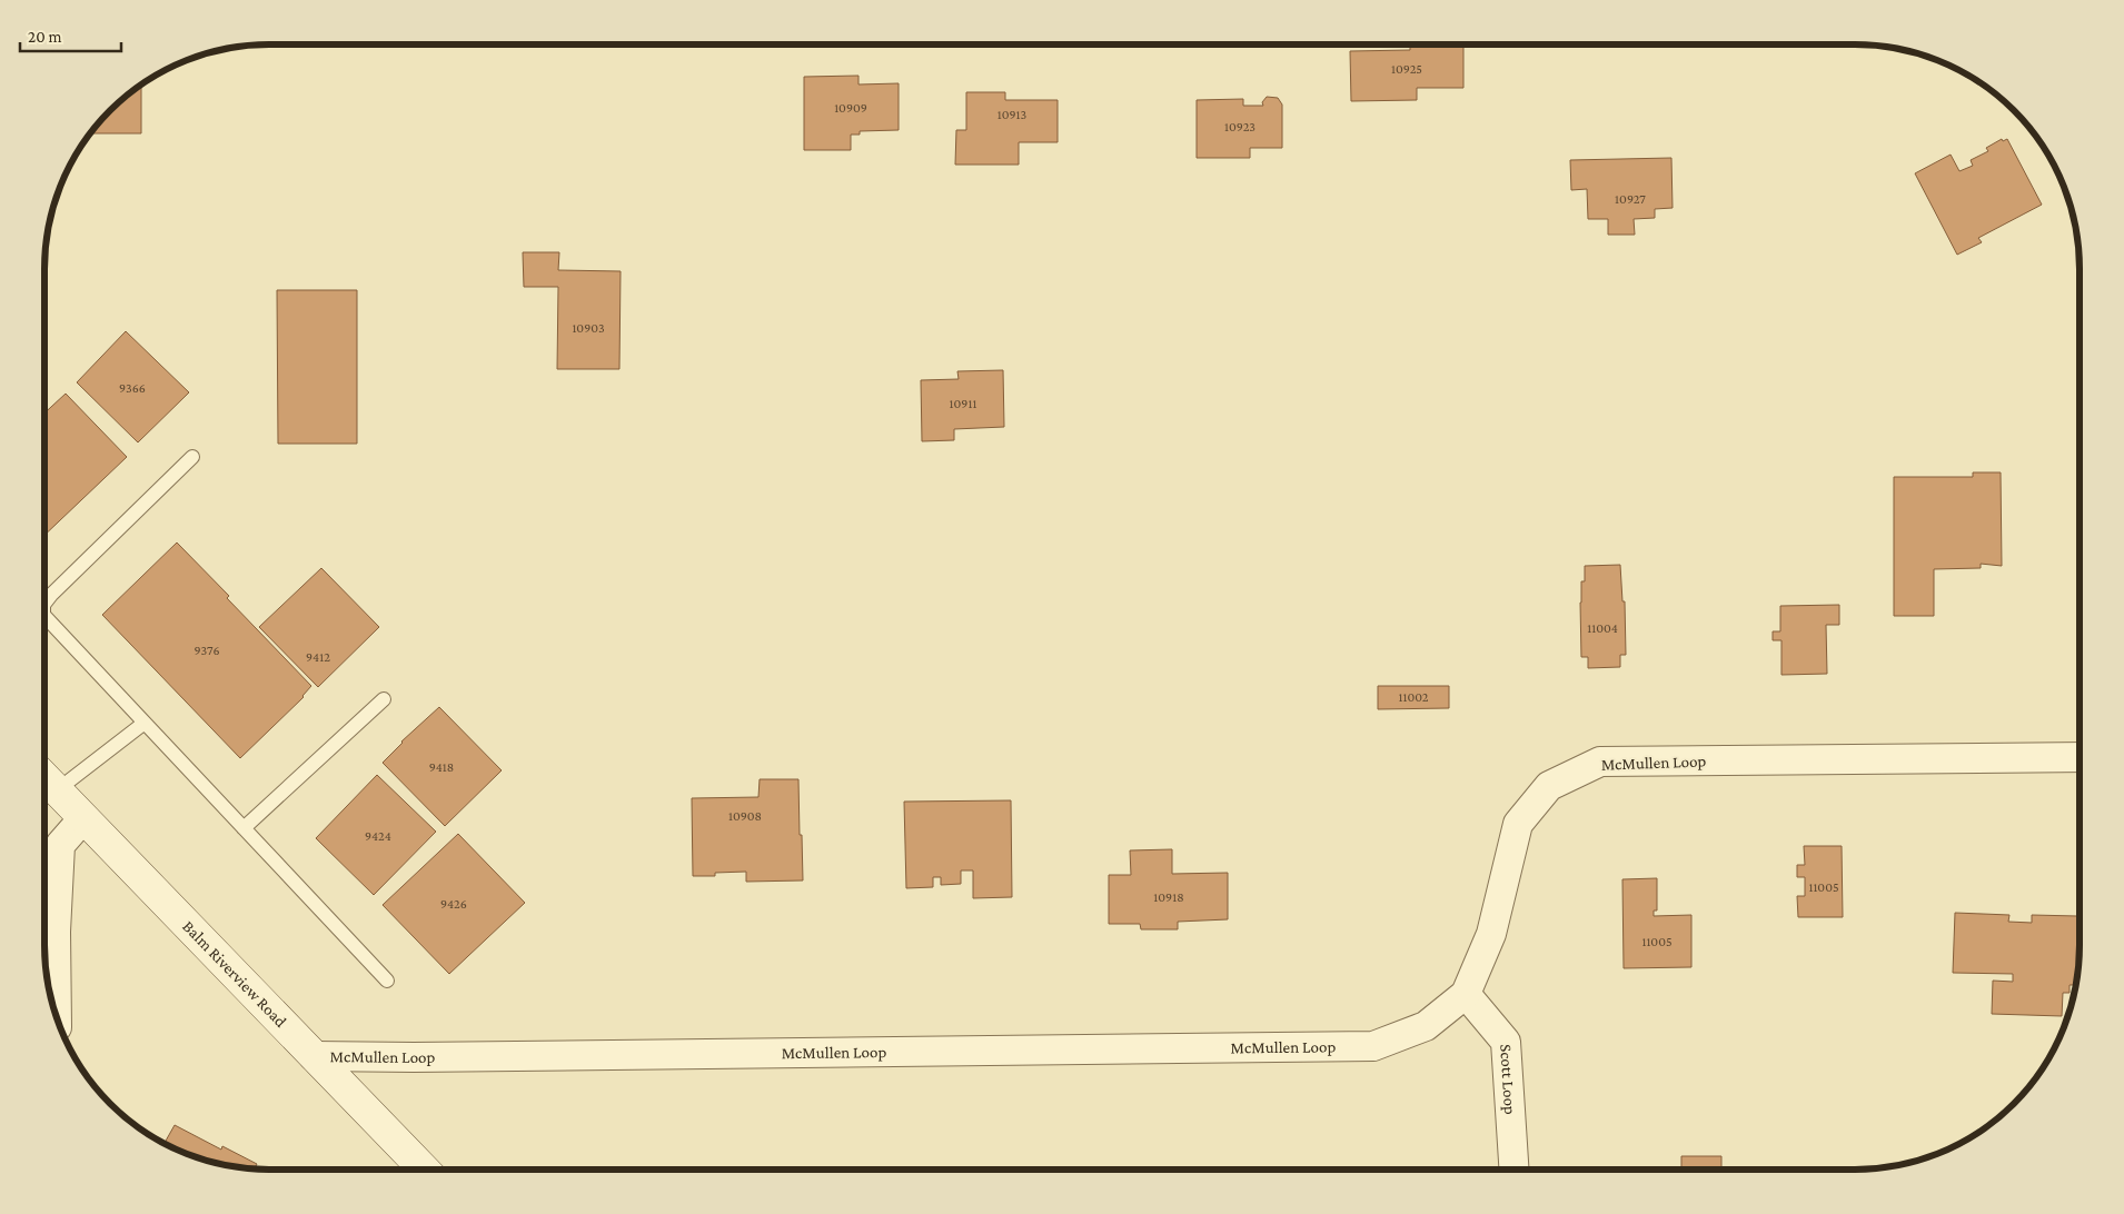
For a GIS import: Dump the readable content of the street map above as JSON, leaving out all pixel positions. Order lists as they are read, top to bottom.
{
  "streets": {
    "main road": ["Balm Riverview Road"],
    "street": ["McMullen Loop", "Scott Loop"]
  },
  "crossings": [
    ["McMullen Loop", "Balm Riverview Road"],
    ["McMullen Loop", "Scott Loop"]
  ],
  "house_numbers": [
    "10925",
    "10909",
    "10913",
    "10923",
    "10927",
    "10903",
    "9366",
    "10911",
    "11004",
    "9376",
    "9412",
    "11002",
    "9418",
    "10908",
    "9424",
    "11005",
    "10918",
    "9426",
    "11005"
  ],
  "scale_bar": "20 m"
}
